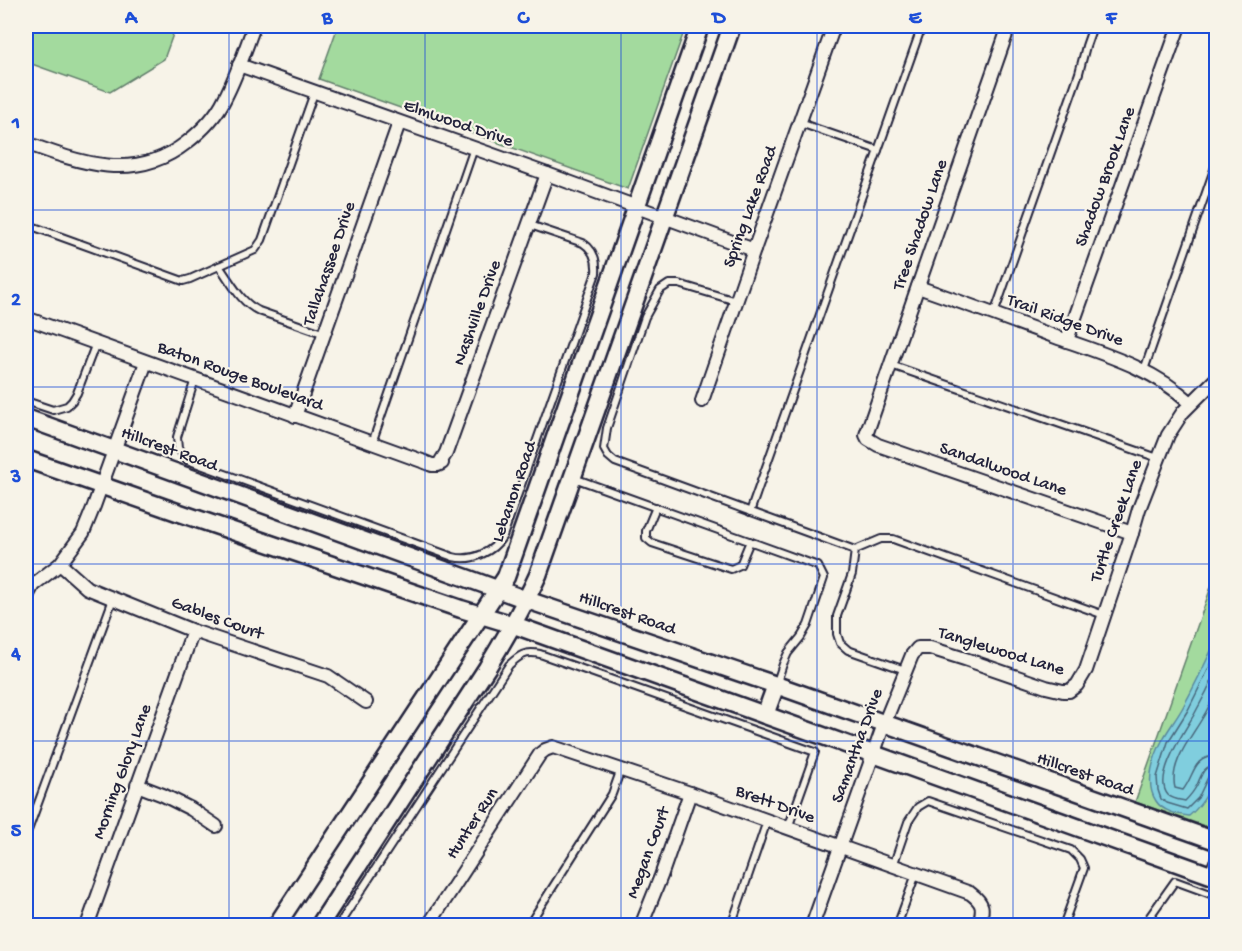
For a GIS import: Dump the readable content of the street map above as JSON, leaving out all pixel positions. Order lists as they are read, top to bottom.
{
  "streets": {
    "main road": ["Hillcrest Road", "Lebanon Road"],
    "street": [
      "Elmwood Drive",
      "Shadow Brook Lane",
      "Spring Lake Road",
      "Tree Shadow Lane",
      "Tallahassee Drive",
      "Nashville Drive",
      "Trail Ridge Drive",
      "Baton Rouge Boulevard",
      "Sandalwood Lane",
      "Turtle Creek Lane",
      "Gables Court",
      "Tanglewood Lane",
      "Samantha Drive",
      "Morning Glory Lane",
      "Brett Drive",
      "Hunter Run",
      "Megan Court"
    ]
  },
  "crossings": [
    ["Elmwood Drive", "Spring Lake Road"],
    ["Elmwood Drive", "Tallahassee Drive"],
    ["Elmwood Drive", "Nashville Drive"],
    ["Elmwood Drive", "Lebanon Road"],
    ["Shadow Brook Lane", "Trail Ridge Drive"],
    ["Tree Shadow Lane", "Trail Ridge Drive"],
    ["Tree Shadow Lane", "Sandalwood Lane"],
    ["Tallahassee Drive", "Baton Rouge Boulevard"],
    ["Nashville Drive", "Baton Rouge Boulevard"],
    ["Trail Ridge Drive", "Turtle Creek Lane"],
    ["Hillcrest Road", "Lebanon Road"],
    ["Hillcrest Road", "Samantha Drive"],
    ["Sandalwood Lane", "Turtle Creek Lane"],
    ["Turtle Creek Lane", "Tanglewood Lane"],
    ["Gables Court", "Morning Glory Lane"],
    ["Tanglewood Lane", "Samantha Drive"],
    ["Samantha Drive", "Brett Drive"],
    ["Brett Drive", "Hunter Run"],
    ["Brett Drive", "Megan Court"]
  ],
  "grid": {
    "columns": [
      "A",
      "B",
      "C",
      "D",
      "E",
      "F"
    ],
    "rows": [
      "1",
      "2",
      "3",
      "4",
      "5"
    ]
  }
}
